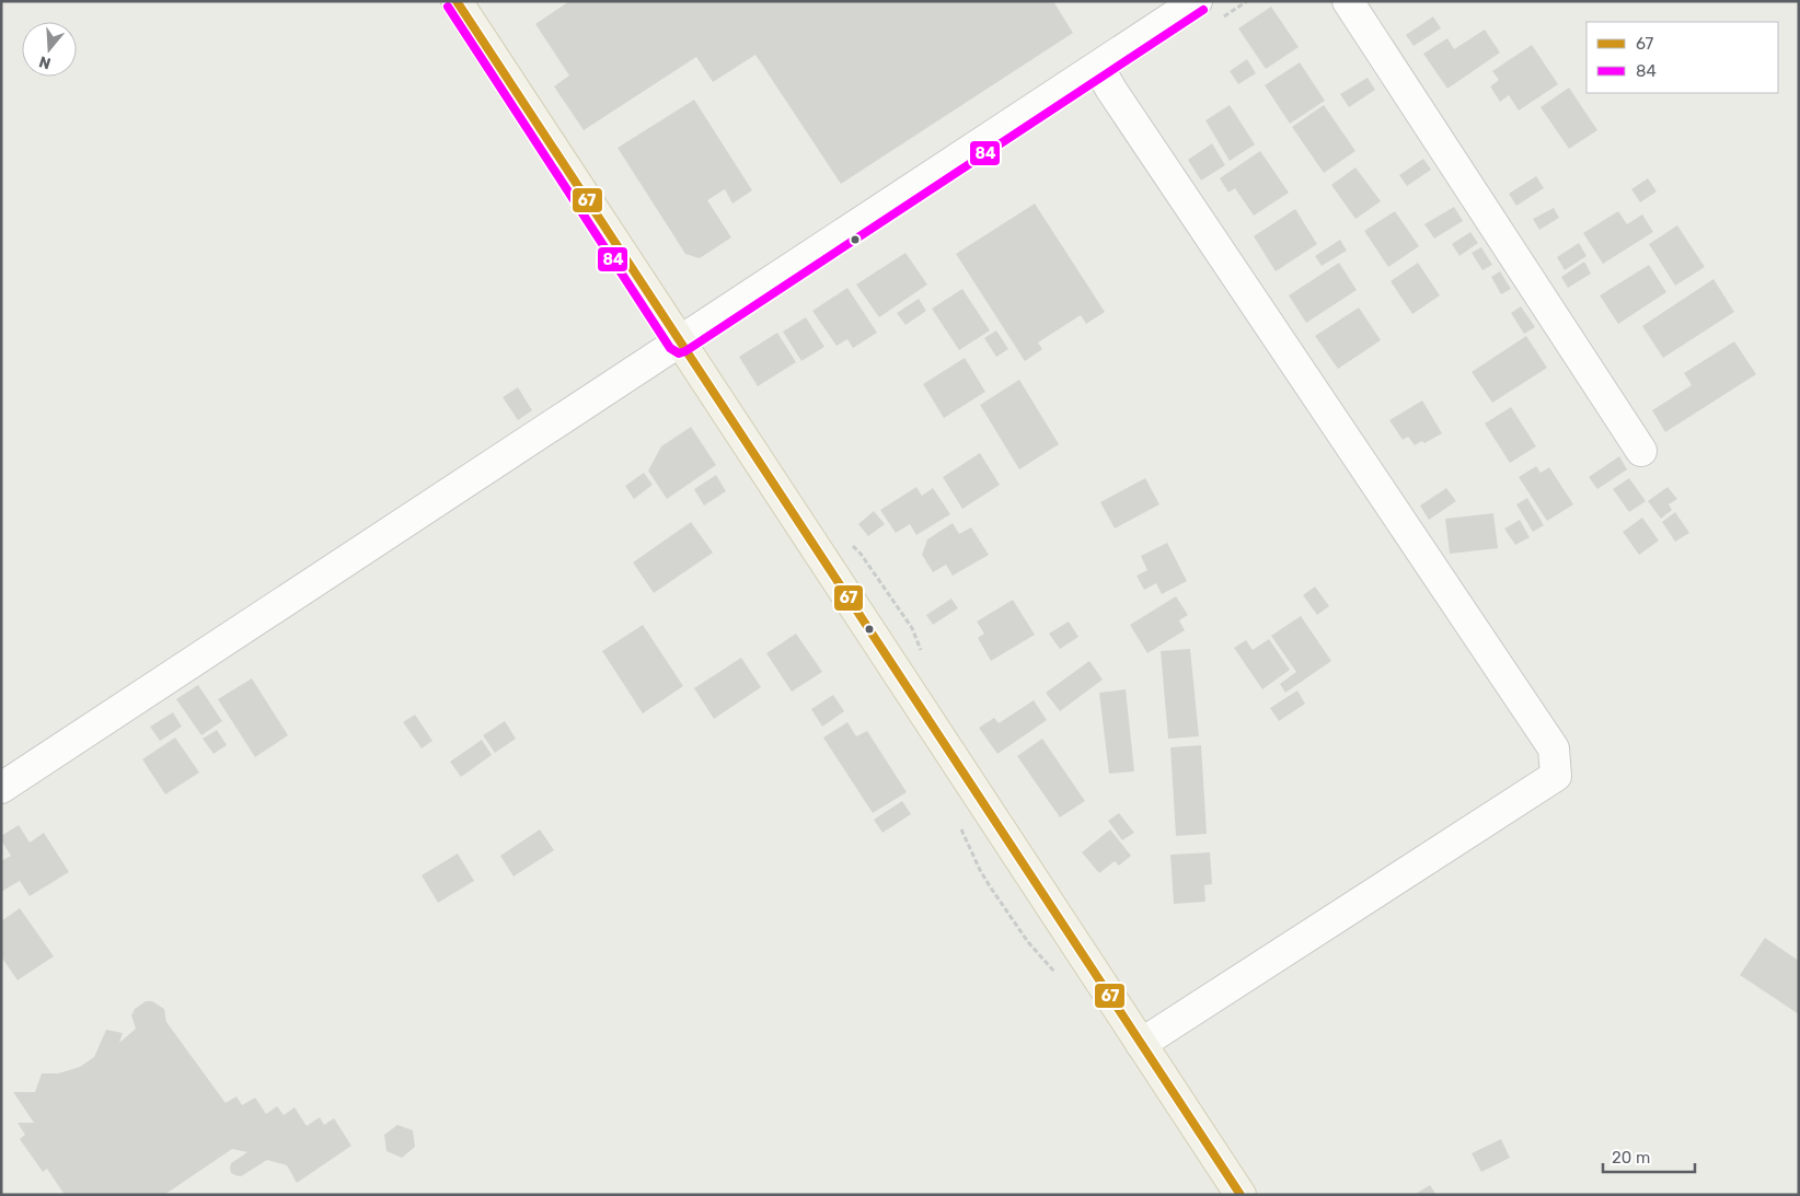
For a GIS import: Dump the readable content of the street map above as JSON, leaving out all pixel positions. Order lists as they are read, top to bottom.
{
  "lines": ["transit line 67", "transit line 84"],
  "legend": ["67", "84"],
  "scale_bar": "20 m",
  "north": "bottom"
}
